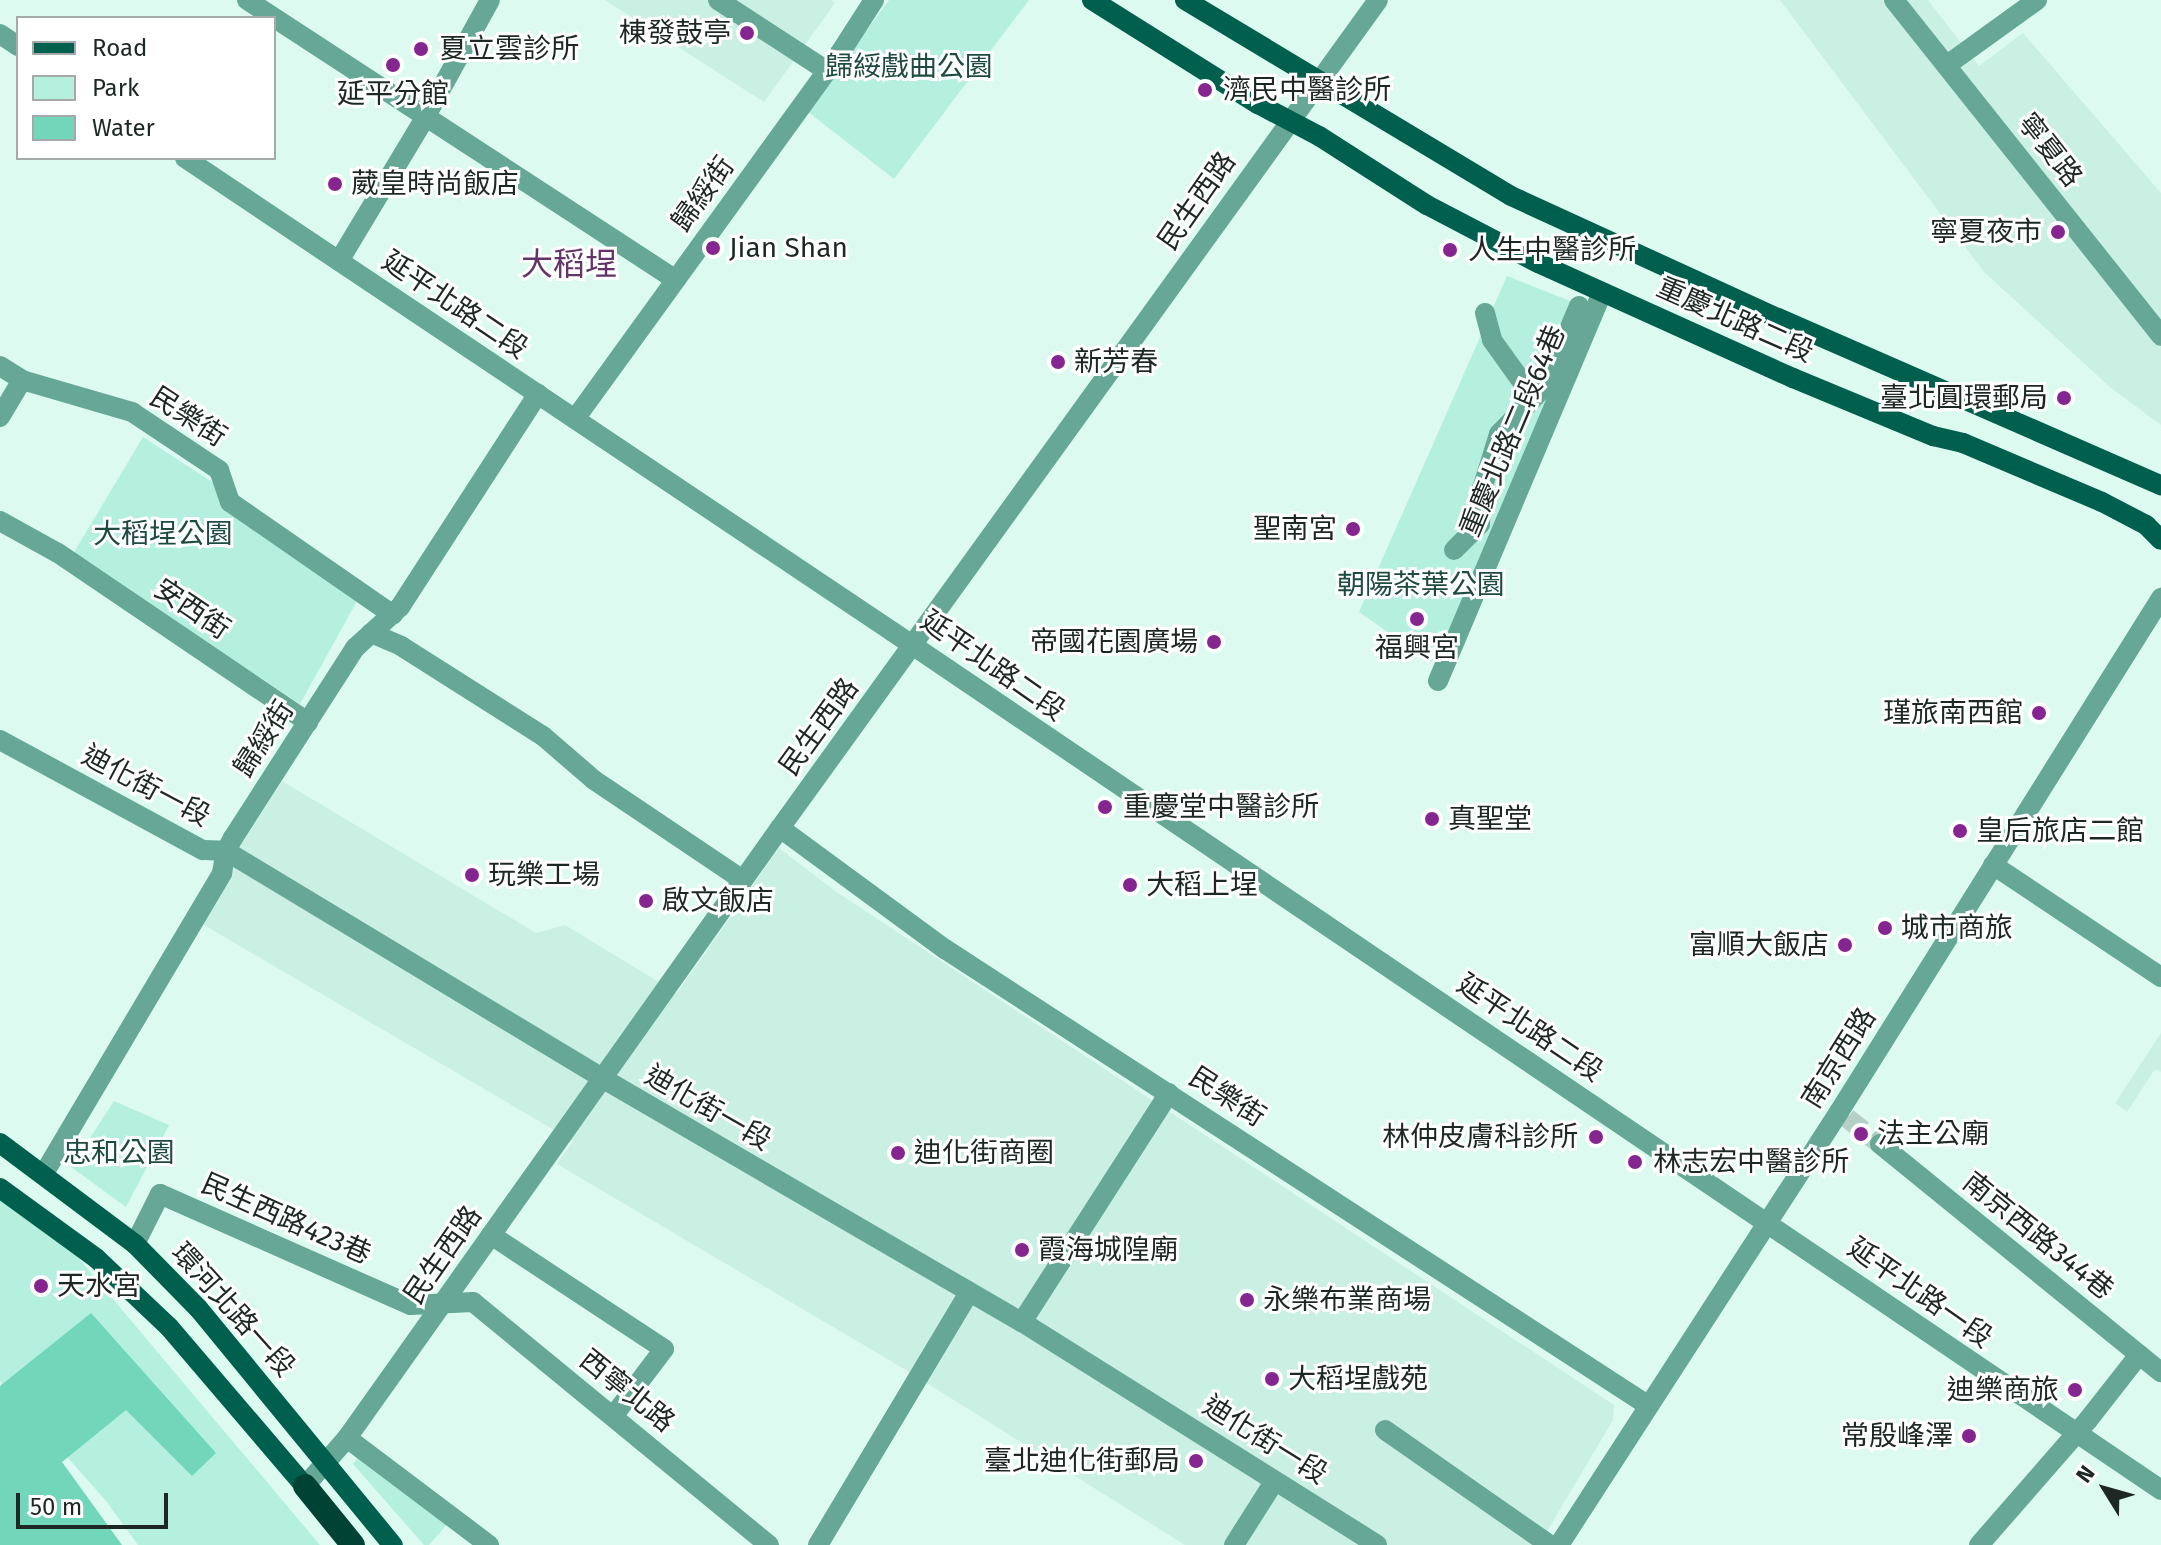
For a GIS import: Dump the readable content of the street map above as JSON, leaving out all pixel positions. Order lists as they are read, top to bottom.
{
  "streets": {
    "main road": ["重慶北路二段", "環河北路一段"],
    "street": [
      "寧夏路",
      "歸綏街",
      "民生西路",
      "延平北路二段",
      "民樂街",
      "重慶北路二段64巷",
      "安西街",
      "迪化街一段",
      "南京西路",
      "民生西路423巷",
      "南京西路344巷",
      "延平北路一段",
      "西寧北路"
    ]
  },
  "crossings": [
    ["歸綏街", "延平北路二段"],
    ["歸綏街", "民樂街"],
    ["歸綏街", "安西街"],
    ["歸綏街", "迪化街一段"],
    ["歸綏街", "環河北路一段"],
    ["民生西路", "延平北路二段"],
    ["民生西路", "重慶北路二段"],
    ["民生西路", "民樂街"],
    ["民生西路", "迪化街一段"],
    ["民生西路", "民生西路423巷"],
    ["民生西路", "環河北路一段"],
    ["民生西路", "西寧北路"],
    ["延平北路二段", "南京西路"],
    ["延平北路二段", "延平北路一段"],
    ["重慶北路二段", "重慶北路二段64巷"],
    ["民樂街", "南京西路"],
    ["南京西路", "延平北路一段"],
    ["民生西路423巷", "環河北路一段"],
    ["民生西路423巷", "西寧北路"]
  ],
  "districts": ["大稻埕"],
  "parks": [
    "歸綏戲曲公園",
    "大稻埕公園",
    "朝陽茶葉公園",
    "忠和公園"
  ],
  "places": [
    "棟發鼓亭",
    "夏立雲診所",
    "延平分館",
    "濟民中醫診所",
    "葳皇時尚飯店",
    "寧夏夜市",
    "Jian Shan",
    "人生中醫診所",
    "新芳春",
    "臺北圓環郵局",
    "聖南宮",
    "福興宮",
    "帝國花園廣場",
    "瑾旅南西館",
    "重慶堂中醫診所",
    "真聖堂",
    "皇后旅店二館",
    "玩樂工場",
    "大稻上埕",
    "啟文飯店",
    "城市商旅",
    "富順大飯店",
    "法主公廟",
    "林仲皮膚科診所",
    "迪化街商圈",
    "林志宏中醫診所",
    "霞海城隍廟",
    "天水宮",
    "永樂布業商場",
    "大稻埕戲苑",
    "迪樂商旅",
    "常殷峰澤",
    "臺北迪化街郵局"
  ],
  "legend": ["Road", "Park", "Water"],
  "scale_bar": "50 m",
  "north": "top left"
}
